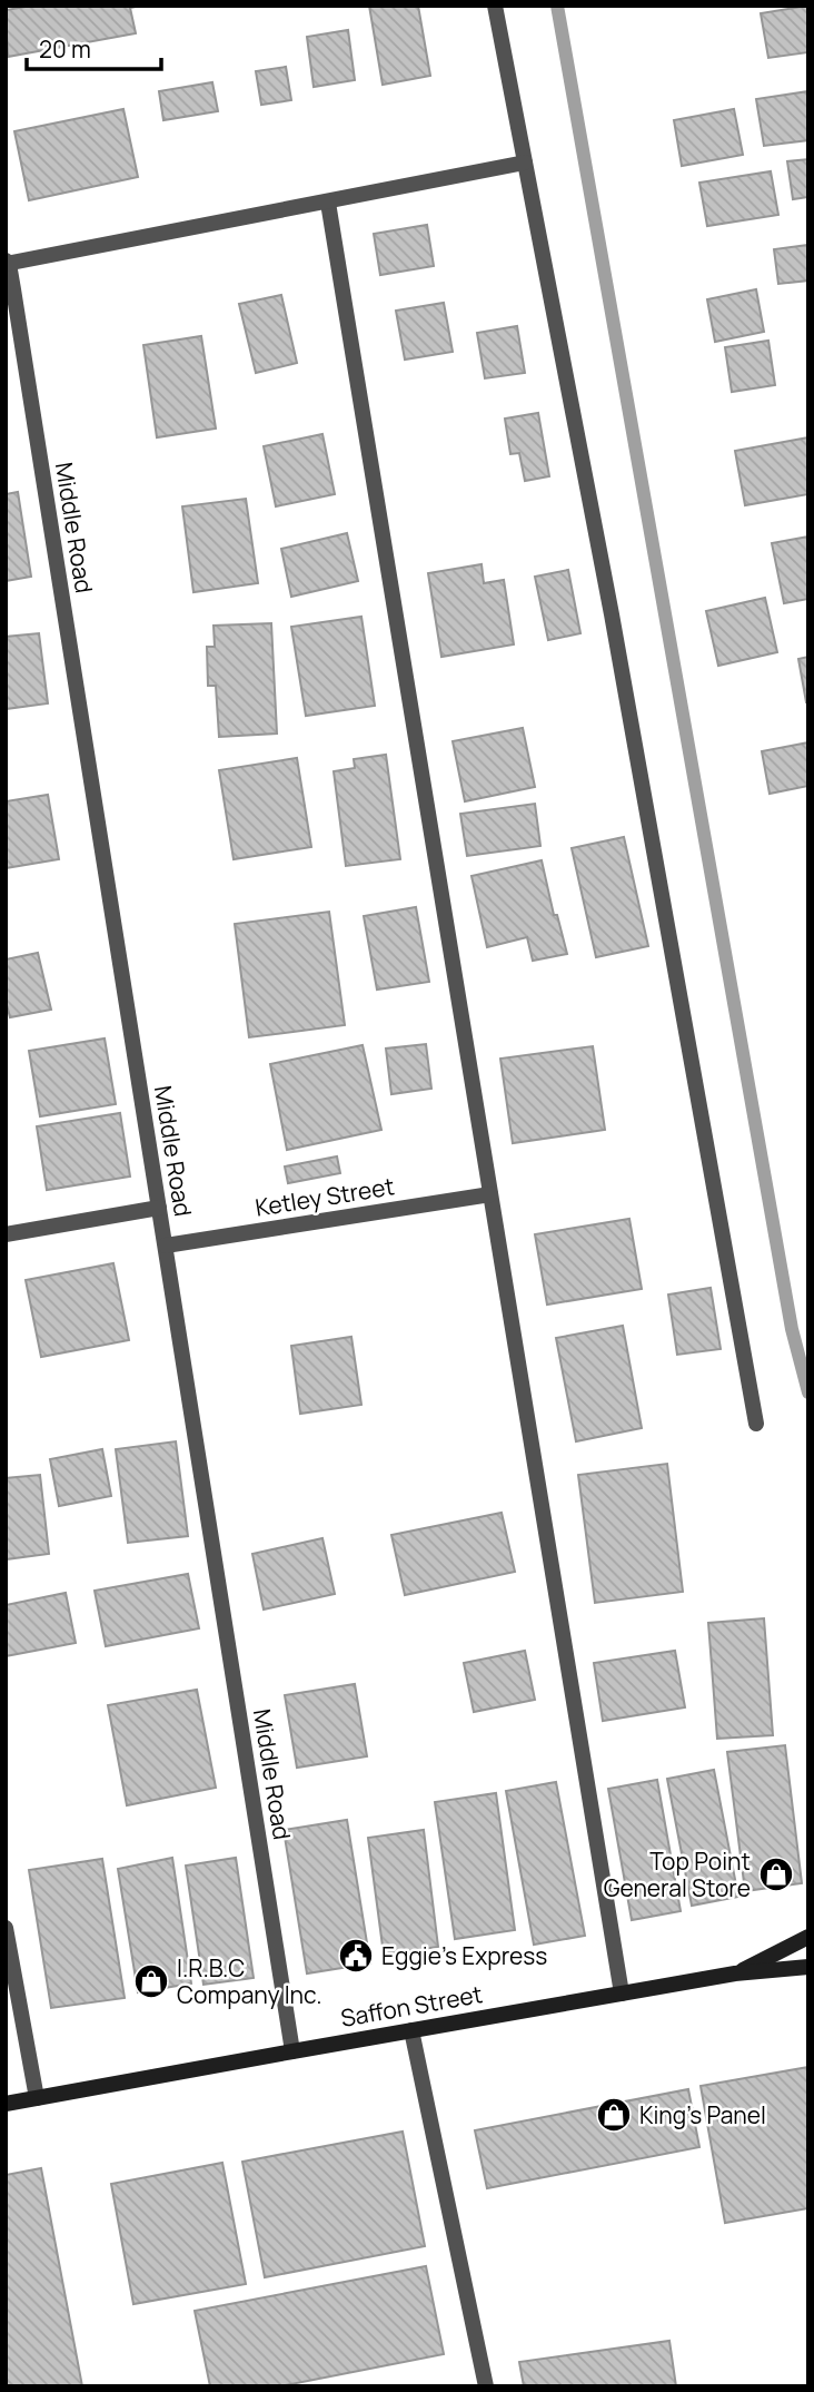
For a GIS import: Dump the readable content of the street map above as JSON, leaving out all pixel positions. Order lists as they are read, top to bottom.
{
  "streets": {
    "main road": ["Saffon Street"],
    "street": ["Middle Road", "Ketley Street"]
  },
  "crossings": [
    ["Middle Road", "Ketley Street"],
    ["Middle Road", "Saffon Street"]
  ],
  "places": {
    "shop": ["Top Point General Store", "I.R.B.C Company Inc.", "King's Panel"],
    "public building": ["Eggie's Express"]
  },
  "scale_bar": "20 m"
}
